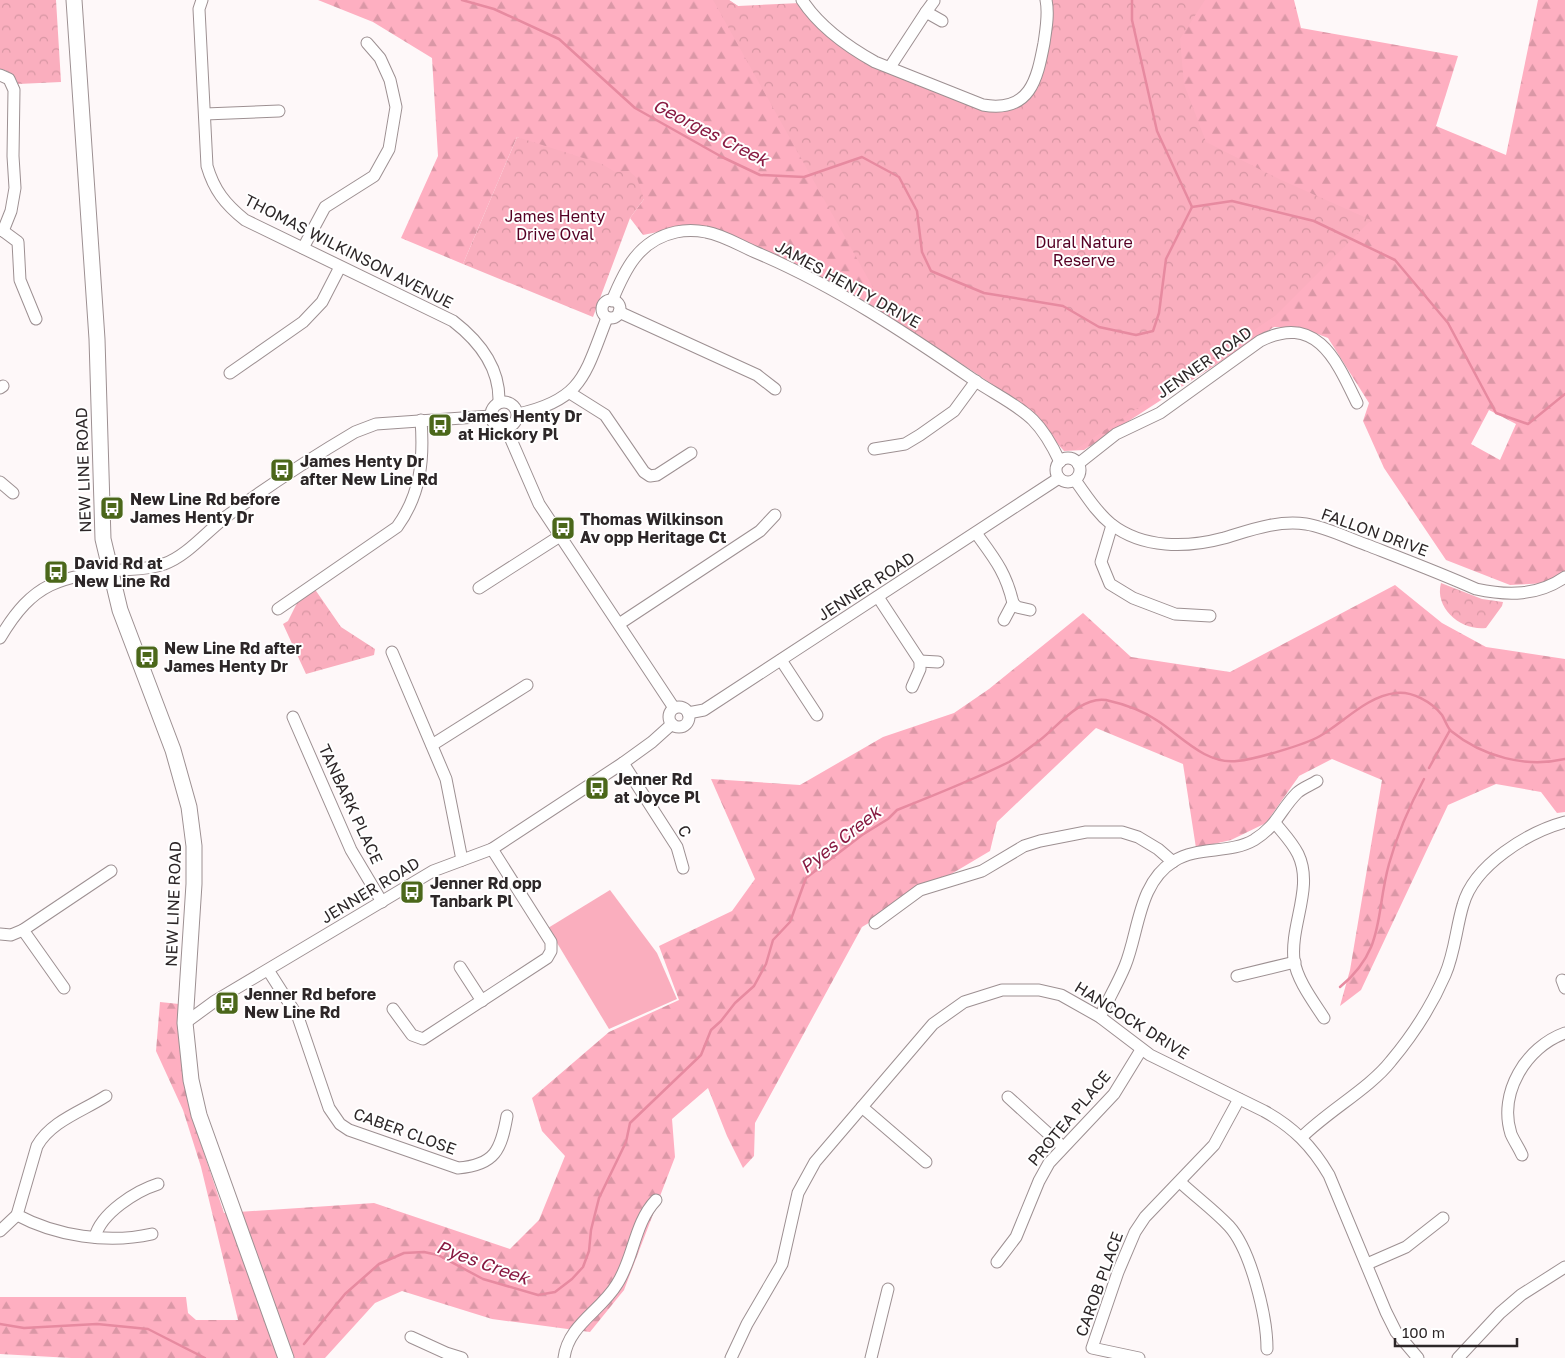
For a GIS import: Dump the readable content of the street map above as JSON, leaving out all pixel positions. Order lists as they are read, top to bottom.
{
  "streets": {
    "main road": ["NEW LINE ROAD"],
    "street": [
      "THOMAS WILKINSON AVENUE",
      "JAMES HENTY DRIVE",
      "JENNER ROAD",
      "FALLON DRIVE",
      "TANBARK PLACE",
      "C",
      "HANCOCK DRIVE",
      "PROTEA PLACE",
      "CABER CLOSE",
      "CAROB PLACE"
    ]
  },
  "crossings": [
    ["JAMES HENTY DRIVE", "JENNER ROAD"],
    ["JAMES HENTY DRIVE", "FALLON DRIVE"],
    ["JENNER ROAD", "NEW LINE ROAD"],
    ["JENNER ROAD", "FALLON DRIVE"],
    ["JENNER ROAD", "TANBARK PLACE"],
    ["JENNER ROAD", "C"],
    ["JENNER ROAD", "CABER CLOSE"],
    ["HANCOCK DRIVE", "PROTEA PLACE"],
    ["HANCOCK DRIVE", "CAROB PLACE"]
  ],
  "water": ["Georges Creek", "Pyes Creek"],
  "parks": ["James Henty Drive Oval", "Dural Nature Reserve"],
  "places": {
    "bus stop": [
      "James Henty Dr at Hickory Pl",
      "James Henty Dr after New Line Rd",
      "New Line Rd before James Henty Dr",
      "Thomas Wilkinson Av opp Heritage Ct",
      "David Rd at New Line Rd",
      "New Line Rd after James Henty Dr",
      "Jenner Rd at Joyce Pl",
      "Jenner Rd opp Tanbark Pl",
      "Jenner Rd before New Line Rd"
    ]
  },
  "scale_bar": "100 m"
}
